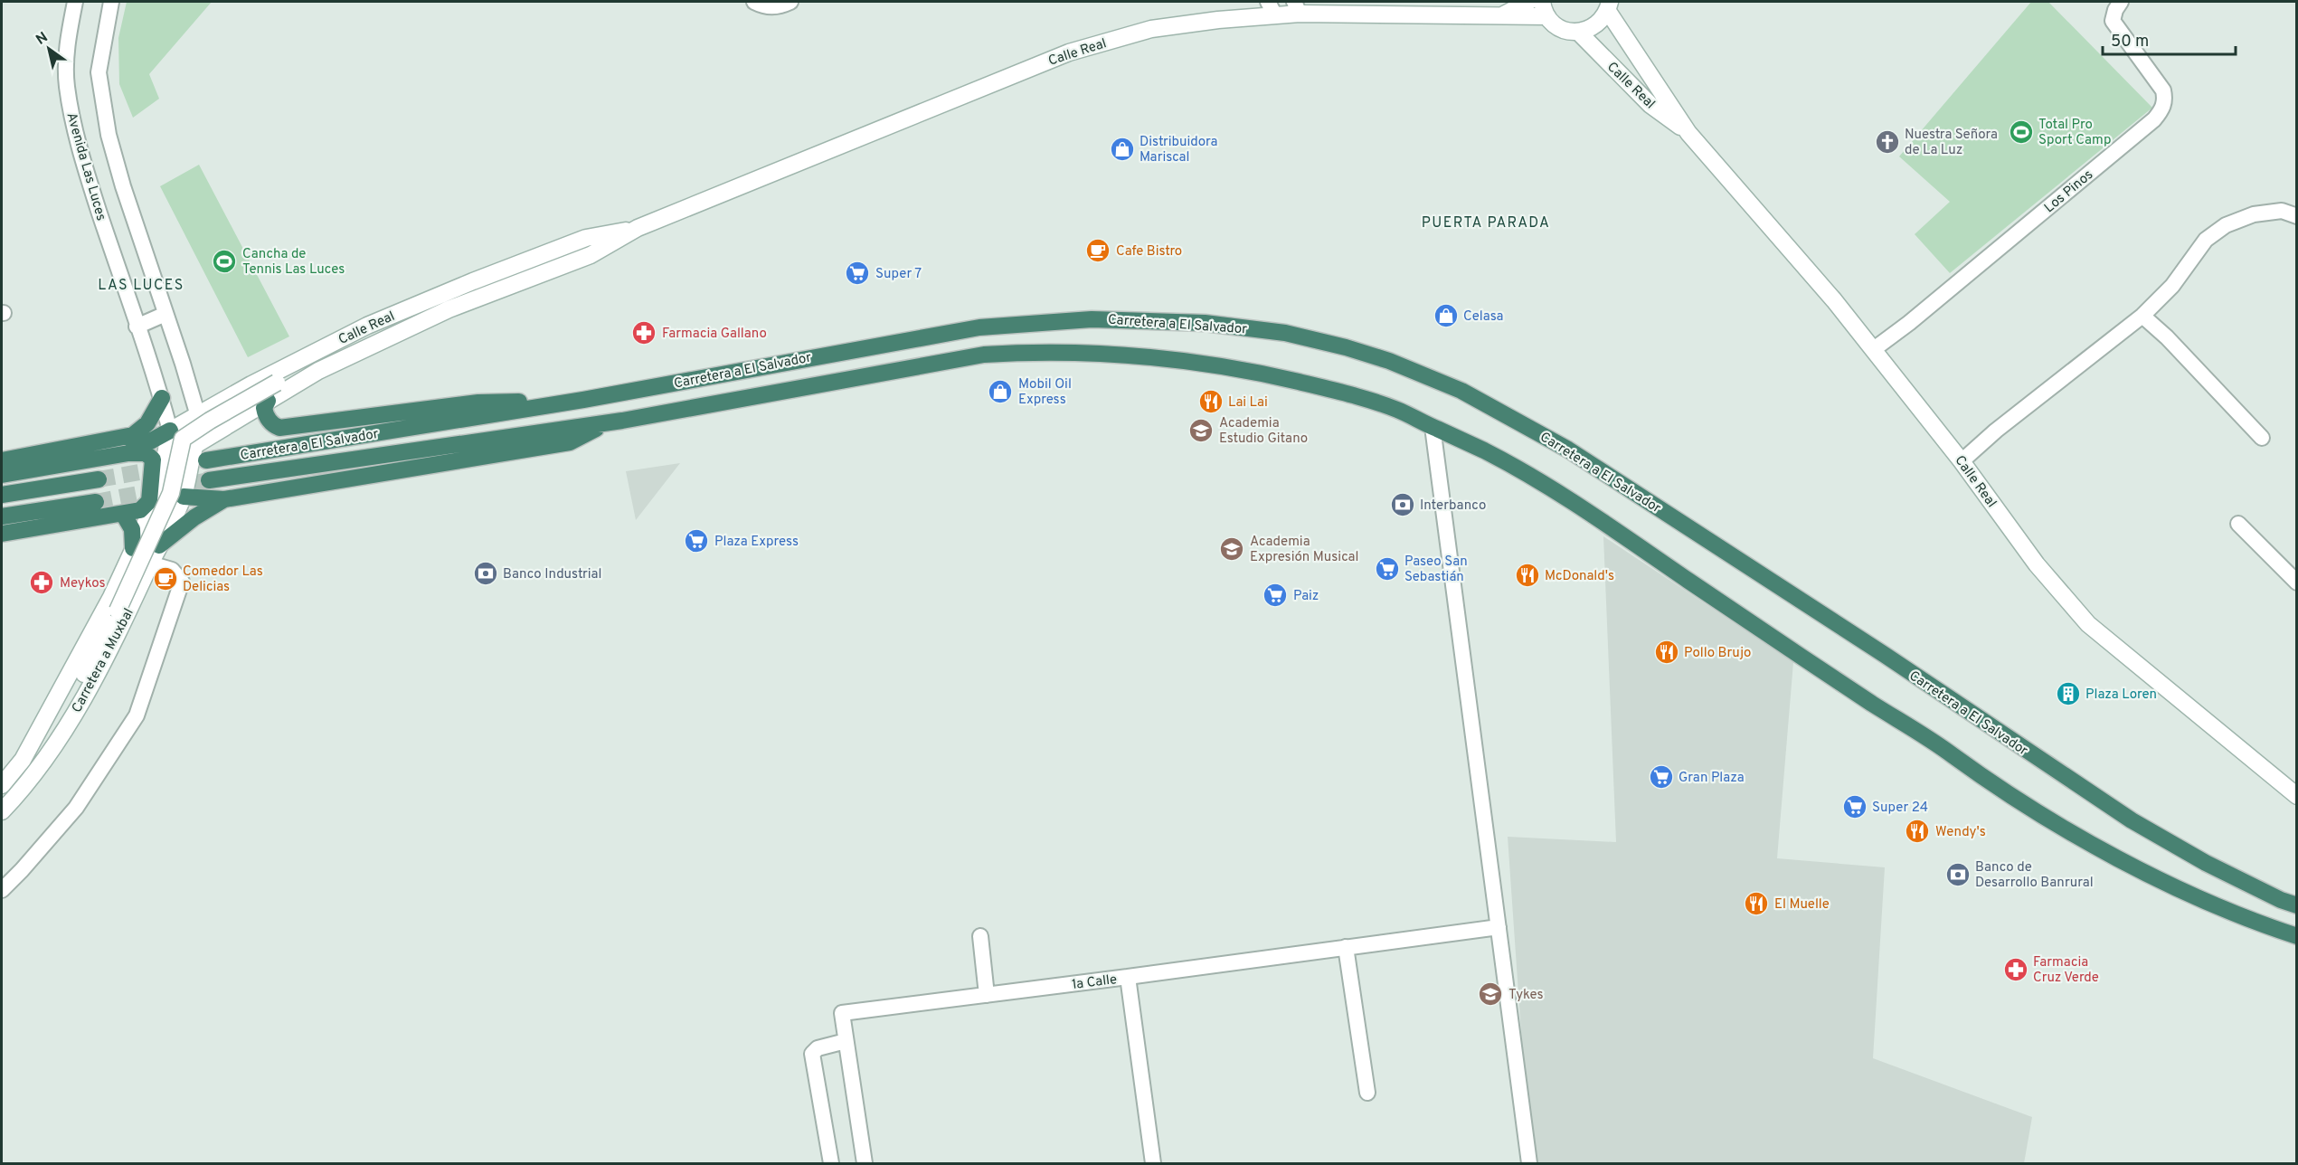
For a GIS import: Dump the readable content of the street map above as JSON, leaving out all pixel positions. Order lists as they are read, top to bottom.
{
  "streets": {
    "highway": ["Carretera a El Salvador"],
    "main road": ["Calle Real", "Carretera a Muxbal"],
    "street": ["Avenida Las Luces", "Los Pinos", "1a Calle"]
  },
  "crossings": [
    ["Calle Real", "Avenida Las Luces"],
    ["Calle Real", "Los Pinos"],
    ["Calle Real", "Carretera a El Salvador"],
    ["Calle Real", "Carretera a Muxbal"]
  ],
  "districts": ["PUERTA PARADA", "LAS LUCES"],
  "places": {
    "sports": ["Total Pro Sport Camp", "Cancha de Tennis Las Luces"],
    "church": ["Nuestra Señora de La Luz"],
    "shop": ["Distribuidora Mariscal", "Celasa", "Mobil Oil Express"],
    "cafe": ["Cafe Bistro", "Comedor Las Delicias"],
    "supermarket": [
      "Super 7",
      "Plaza Express",
      "Paseo San Sebastián",
      "Paiz",
      "Gran Plaza",
      "Super 24"
    ],
    "pharmacy": ["Farmacia Gallano", "Meykos", "Farmacia Cruz Verde"],
    "restaurant": [
      "Lai Lai",
      "McDonald's",
      "Pollo Brujo",
      "Wendy's",
      "El Muelle"
    ],
    "school or university": ["Academia Estudio Gitano", "Academia Expresión Musical", "Tykes"],
    "bank": ["Interbanco", "Banco Industrial", "Banco de Desarrollo Banrural"],
    "building": ["Plaza Loren"]
  },
  "scale_bar": "50 m",
  "north": "top left"
}
